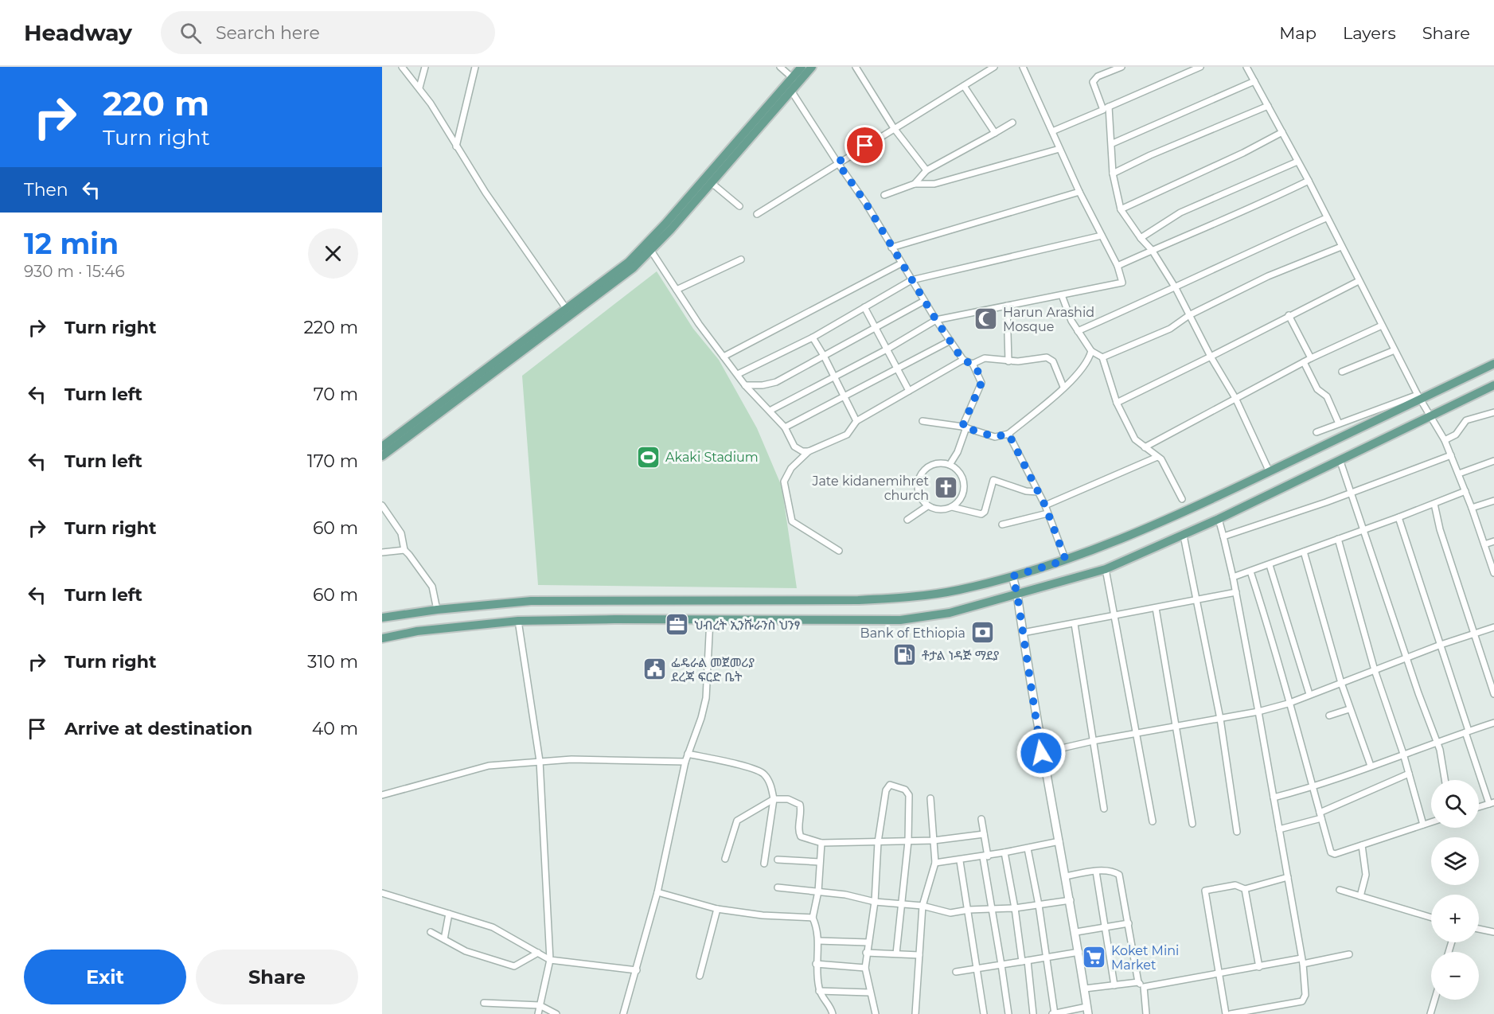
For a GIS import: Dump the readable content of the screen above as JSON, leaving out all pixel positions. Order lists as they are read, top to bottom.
{
  "places": {
    "mosque": ["Harun Arashid Mosque"],
    "sports": ["Akaki Stadium"],
    "church": ["Jate kidanemihret church"],
    "office": ["ህብረት ኢንሹራንስ ህንፃ"],
    "bank": ["Bank of Ethiopia"],
    "fuel station": ["ቶታል ነዳጅ ማደያ"],
    "public building": ["ፌዴራል መጀመሪያ ደረጃ ፍርድ ቤት"],
    "supermarket": ["Koket Mini Market"]
  },
  "page": {
    "header": "Headway",
    "search": "Search here",
    "nav": ["Map", "Layers", "Share"],
    "turn": ["220 m", "Turn right"],
    "then": "Then",
    "heading": ["12 min", "930 m · 15:46"],
    "list": [
      {
        "name": "Turn right",
        "value": "220 m"
      },
      {
        "name": "Turn left",
        "value": "70 m"
      },
      {
        "name": "Turn left",
        "value": "170 m"
      },
      {
        "name": "Turn right",
        "value": "60 m"
      },
      {
        "name": "Turn left",
        "value": "60 m"
      },
      {
        "name": "Turn right",
        "value": "310 m"
      },
      {
        "name": "Arrive at destination",
        "value": "40 m"
      }
    ],
    "map_buttons": ["+", "−"],
    "buttons": ["Exit", "Share"]
  }
}
